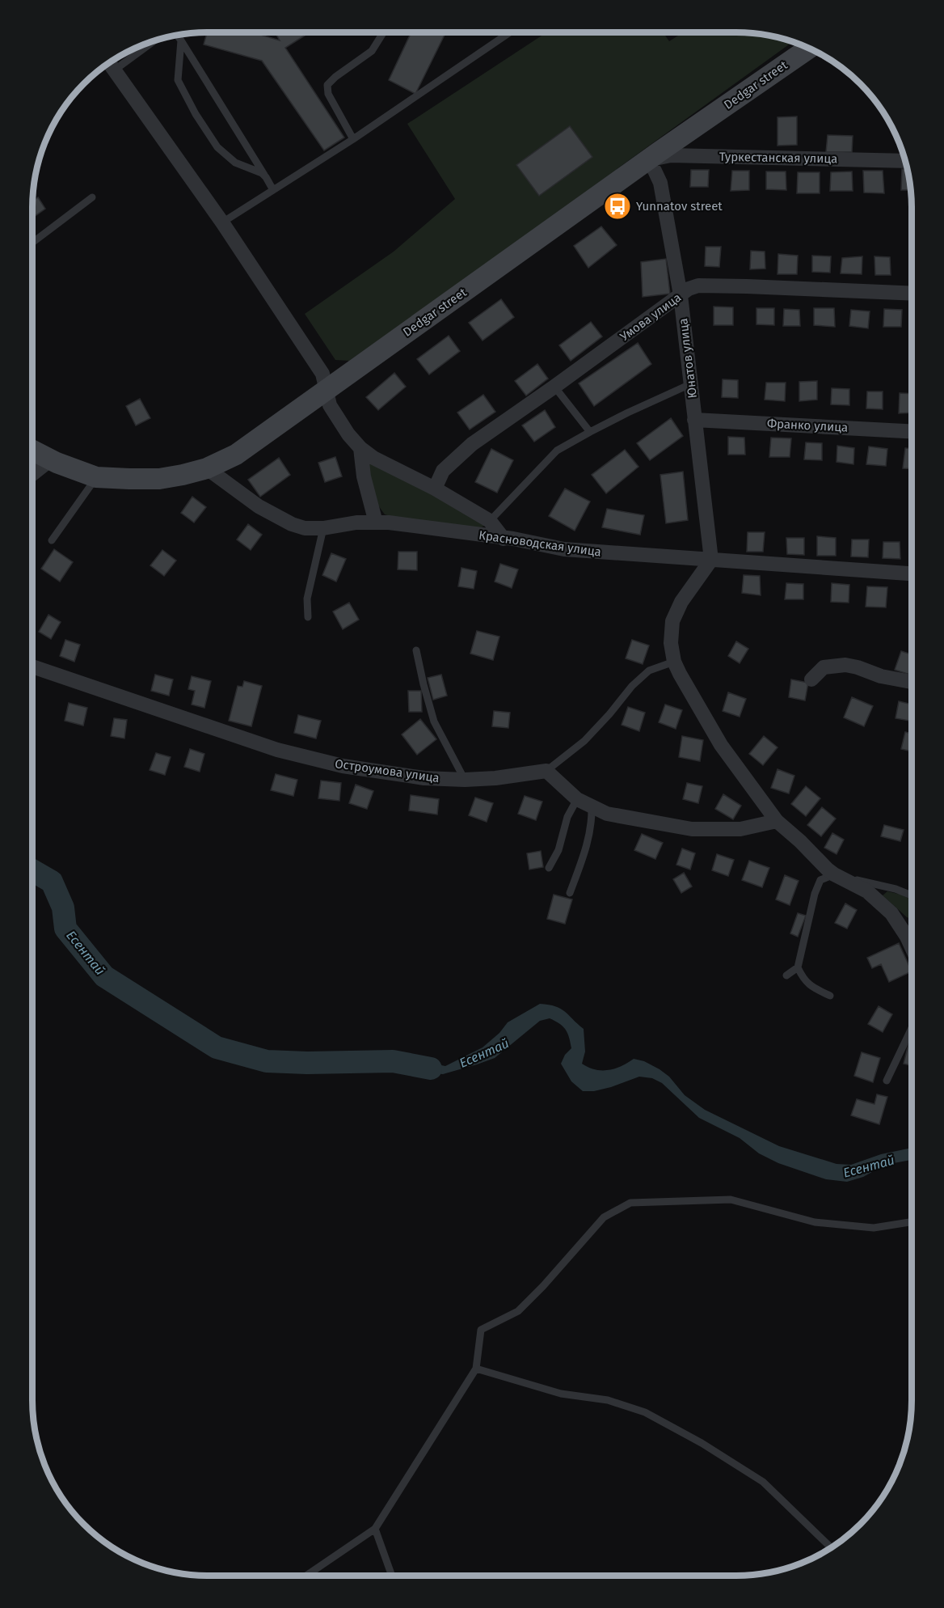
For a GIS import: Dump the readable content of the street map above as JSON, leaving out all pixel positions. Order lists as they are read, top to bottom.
{
  "streets": {
    "street": [
      "Dedgar street",
      "Туркестанская улица",
      "Умова улица",
      "Юнатов улица",
      "Франко улица",
      "Красноводская улица",
      "Остроумова улица"
    ]
  },
  "crossings": [
    ["Dedgar street", "Туркестанская улица"],
    ["Dedgar street", "Юнатов улица"],
    ["Dedgar street", "Красноводская улица"],
    ["Туркестанская улица", "Юнатов улица"],
    ["Умова улица", "Юнатов улица"],
    ["Юнатов улица", "Франко улица"],
    ["Юнатов улица", "Красноводская улица"]
  ],
  "water": ["Есентай"],
  "places": {
    "bus stop": ["Yunnatov street"]
  }
}
